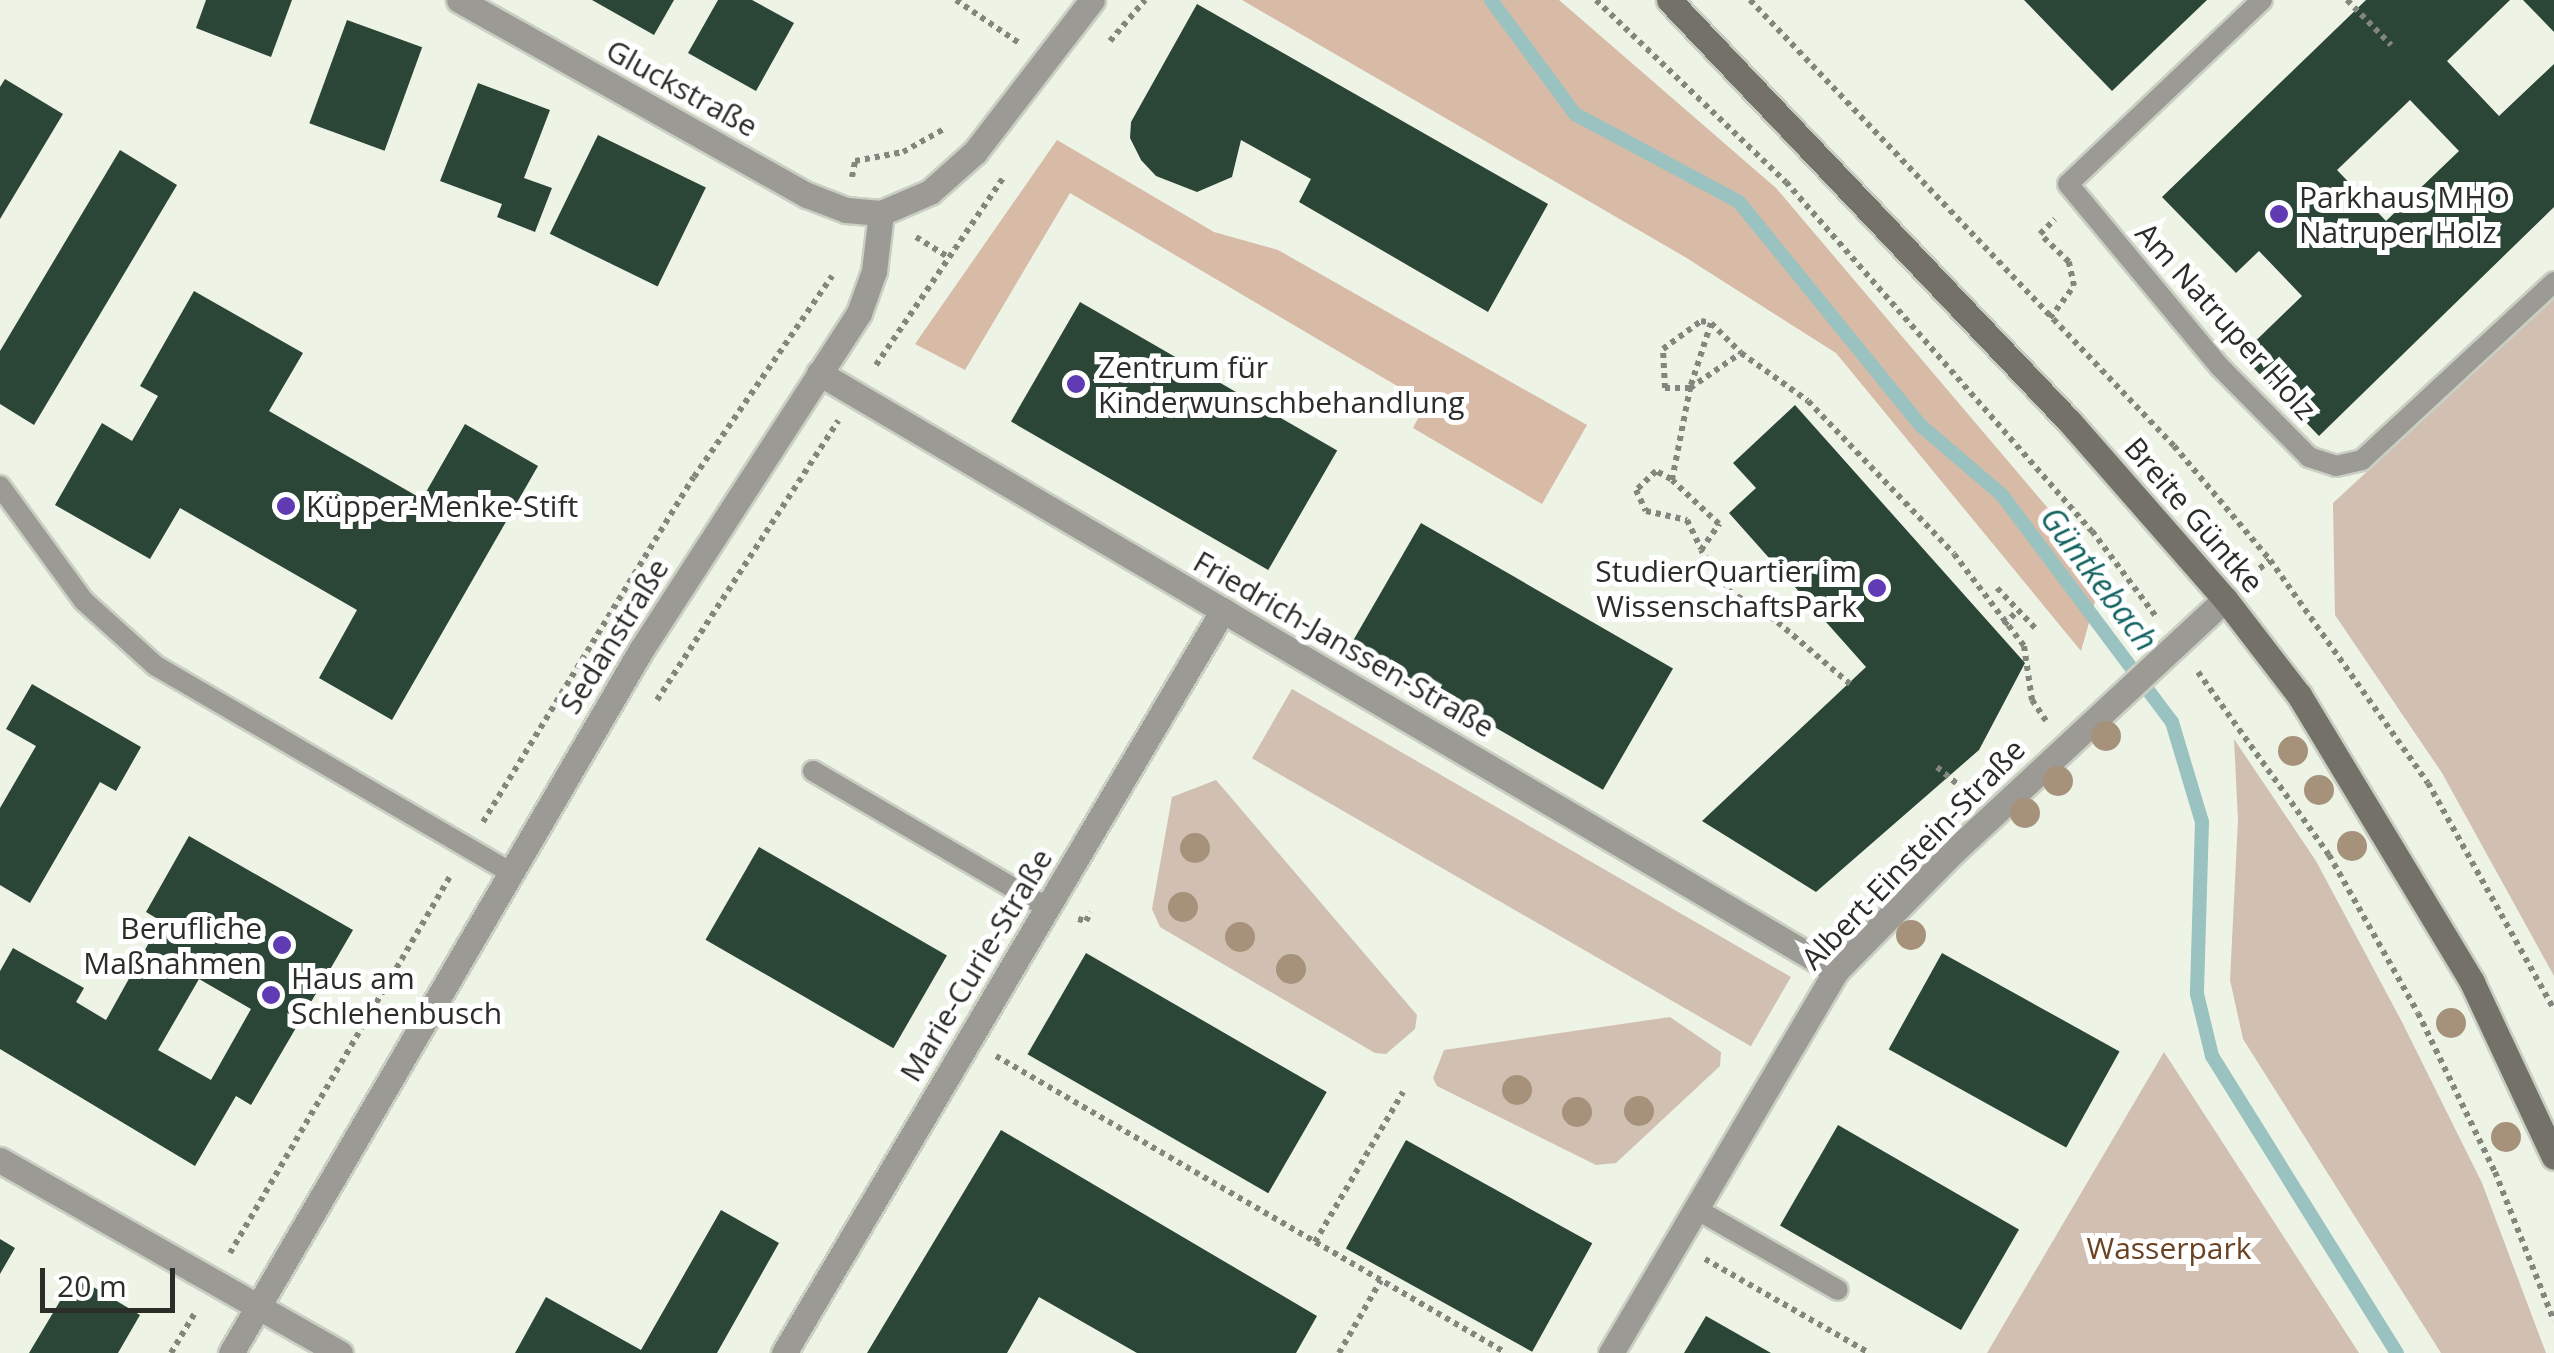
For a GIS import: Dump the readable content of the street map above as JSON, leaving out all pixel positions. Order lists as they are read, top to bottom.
{
  "streets": {
    "street": [
      "Gluckstraße",
      "Breite Güntke",
      "Sedanstraße",
      "Friedrich-Janssen-Straße",
      "Albert-Einstein-Straße",
      "Marie-Curie-Straße"
    ],
    "lane": ["Am Natruper Holz"]
  },
  "crossings": [
    ["Gluckstraße", "Sedanstraße"],
    ["Breite Güntke", "Albert-Einstein-Straße"],
    ["Sedanstraße", "Friedrich-Janssen-Straße"],
    ["Friedrich-Janssen-Straße", "Albert-Einstein-Straße"],
    ["Friedrich-Janssen-Straße", "Marie-Curie-Straße"]
  ],
  "water": ["Güntkebach"],
  "parks": ["Wasserpark"],
  "places": [
    "Parkhaus MHO Natruper Holz",
    "Zentrum für Kinderwunschbehandlung",
    "Küpper-Menke-Stift",
    "StudierQuartier im WissenschaftsPark",
    "Berufliche Maßnahmen",
    "Haus am Schlehenbusch"
  ],
  "scale_bar": "20 m"
}
